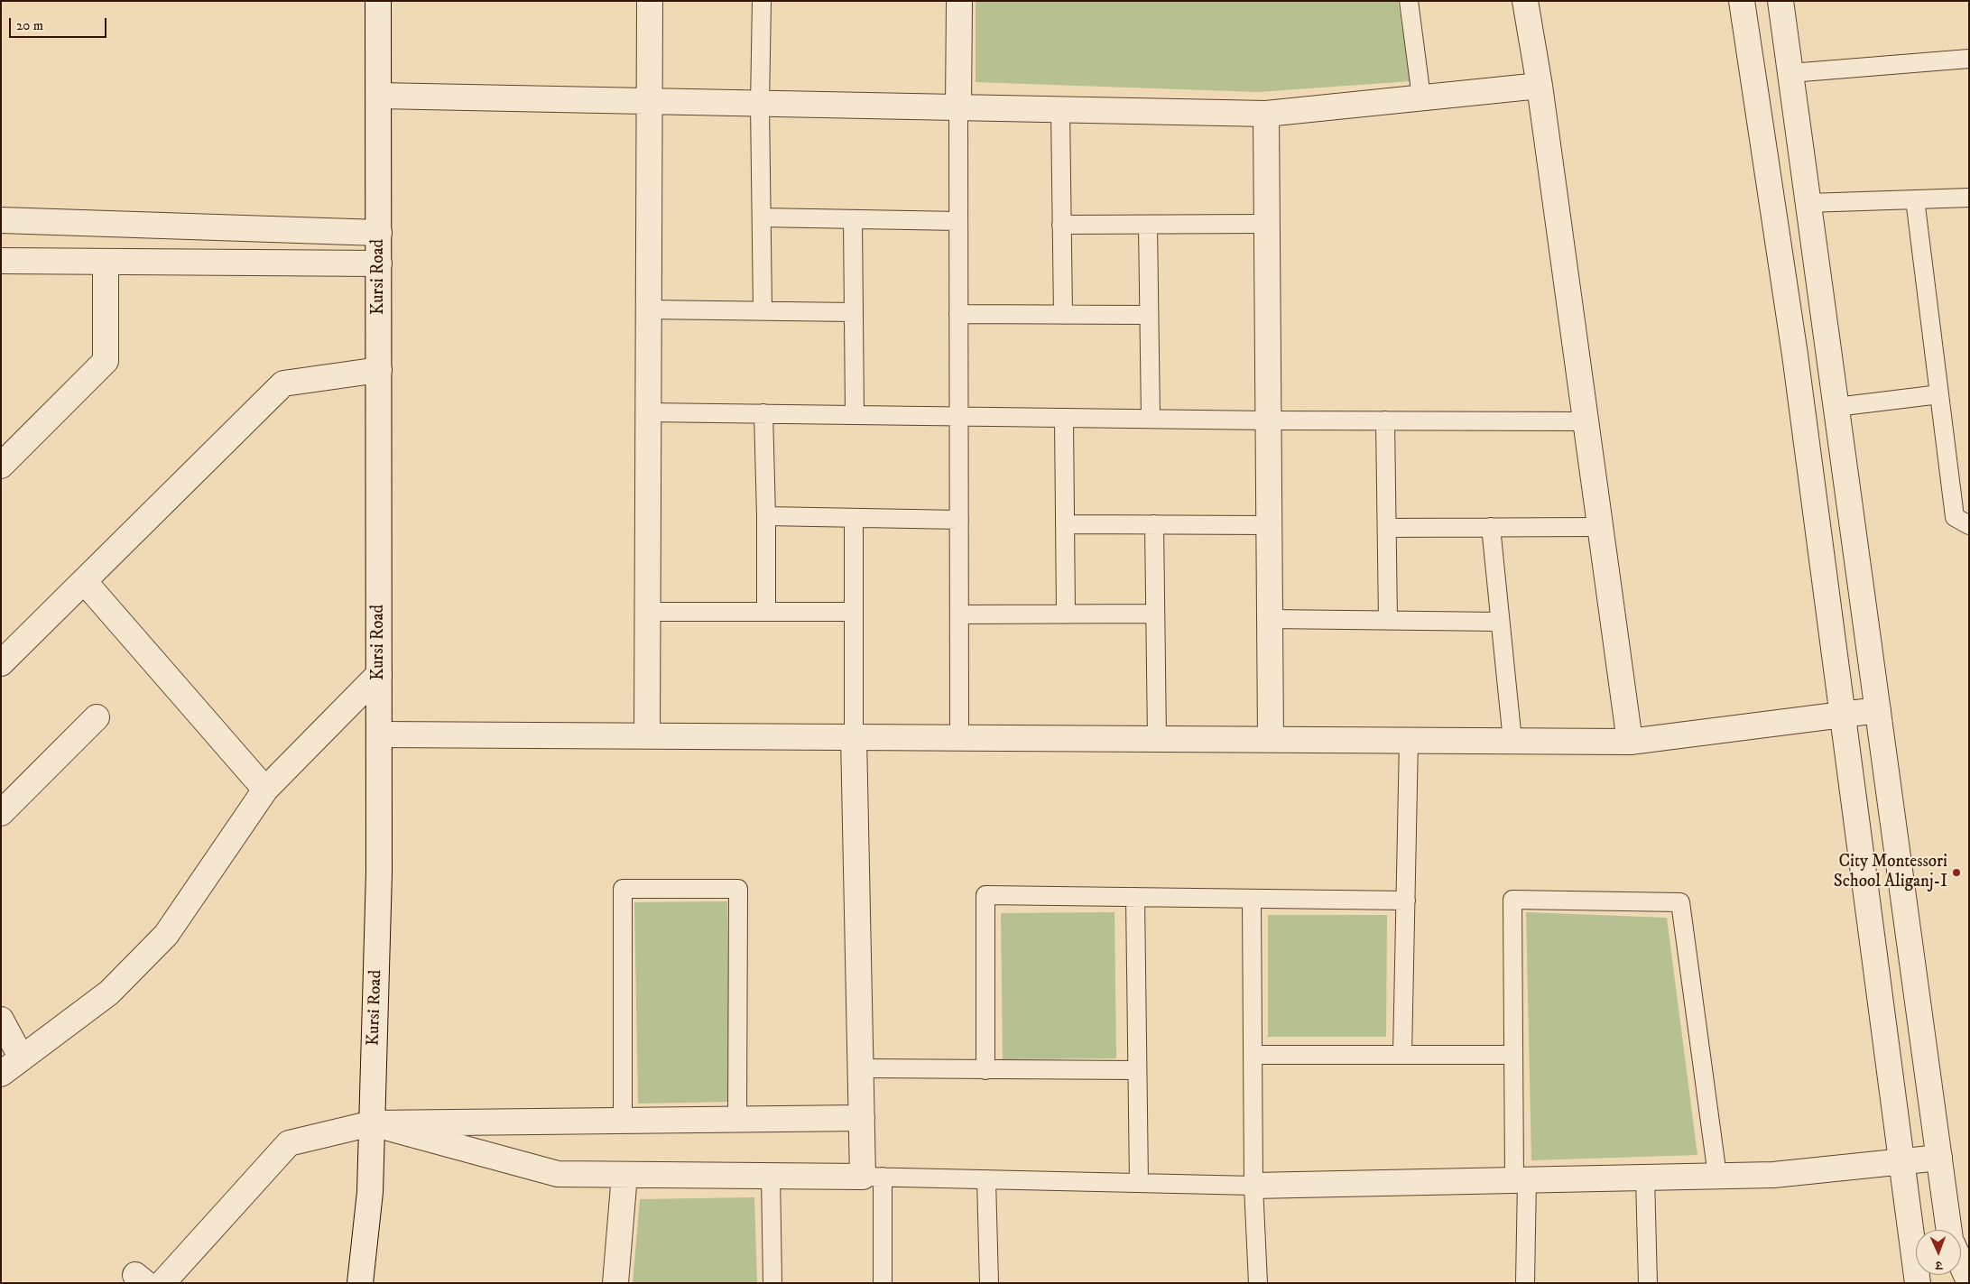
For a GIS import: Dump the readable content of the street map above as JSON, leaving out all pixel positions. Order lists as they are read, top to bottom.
{
  "streets": {
    "street": ["Kursi Road"]
  },
  "places": ["City Montessori School Aliganj-I"],
  "scale_bar": "20 m",
  "north": "bottom"
}
